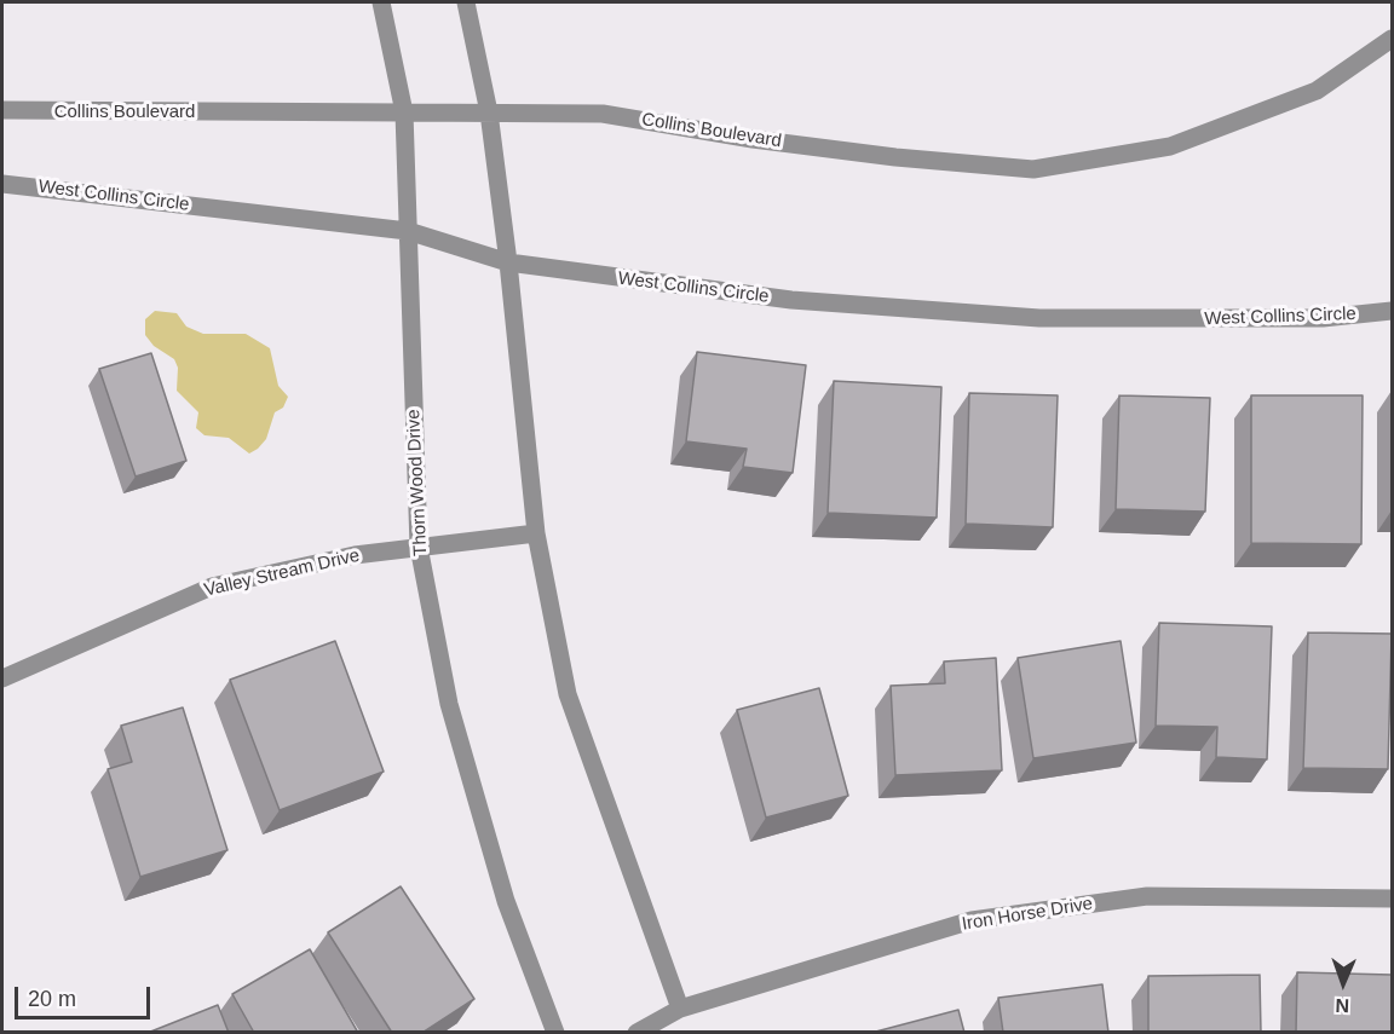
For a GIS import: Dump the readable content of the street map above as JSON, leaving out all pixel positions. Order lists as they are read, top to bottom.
{
  "streets": {
    "street": [
      "Collins Boulevard",
      "West Collins Circle",
      "Thorn Wood Drive",
      "Valley Stream Drive",
      "Iron Horse Drive"
    ]
  },
  "crossings": [
    ["Collins Boulevard", "Thorn Wood Drive"],
    ["West Collins Circle", "Thorn Wood Drive"],
    ["Thorn Wood Drive", "Valley Stream Drive"]
  ],
  "scale_bar": "20 m",
  "north": "bottom"
}
